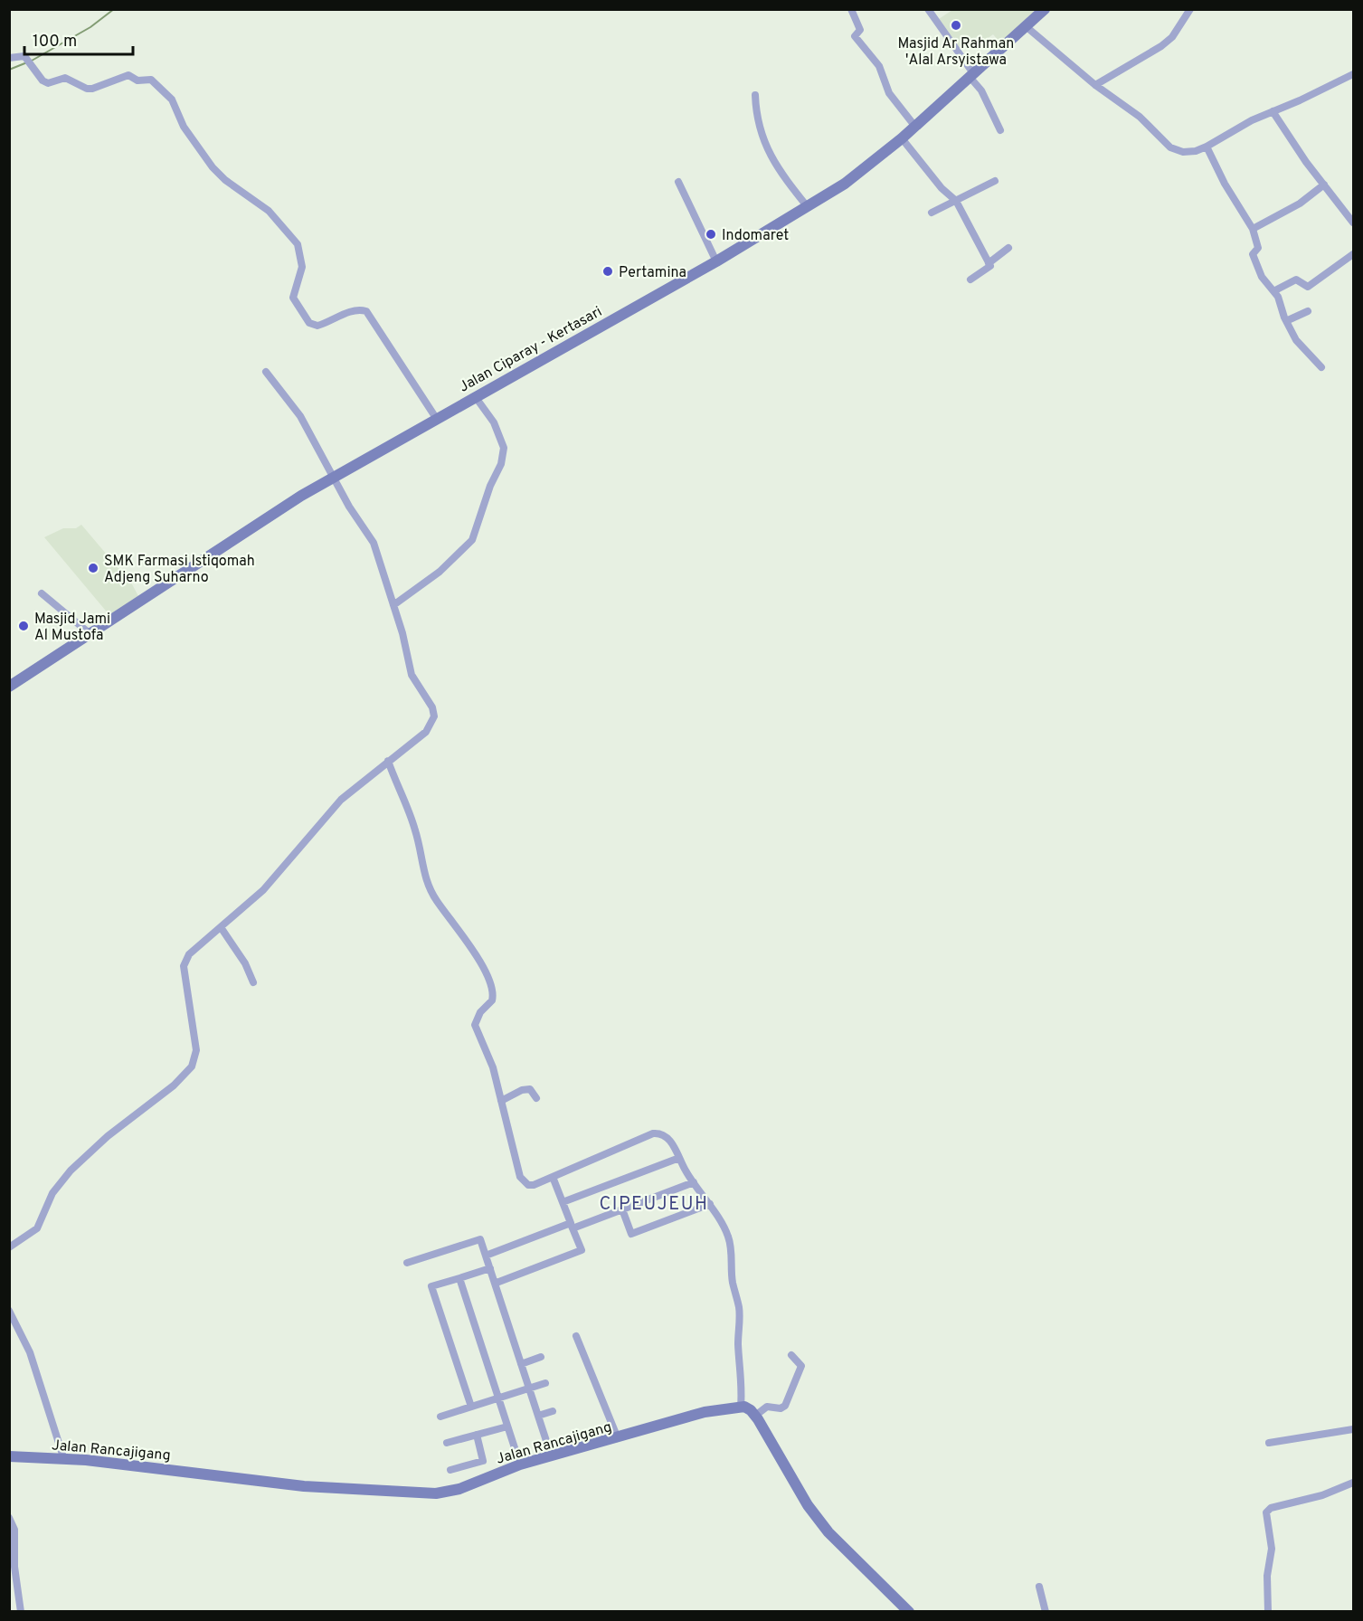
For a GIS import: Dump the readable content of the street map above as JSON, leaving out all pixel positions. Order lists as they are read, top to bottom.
{
  "streets": {
    "main road": ["Jalan Ciparay - Kertasari", "Jalan Rancajigang"]
  },
  "districts": ["CIPEUJEUH"],
  "places": [
    "Masjid Ar Rahman 'Alal Arsyistawa",
    "Indomaret",
    "Pertamina",
    "SMK Farmasi Istiqomah Adjeng Suharno",
    "Masjid Jami Al Mustofa"
  ],
  "scale_bar": "100 m"
}
